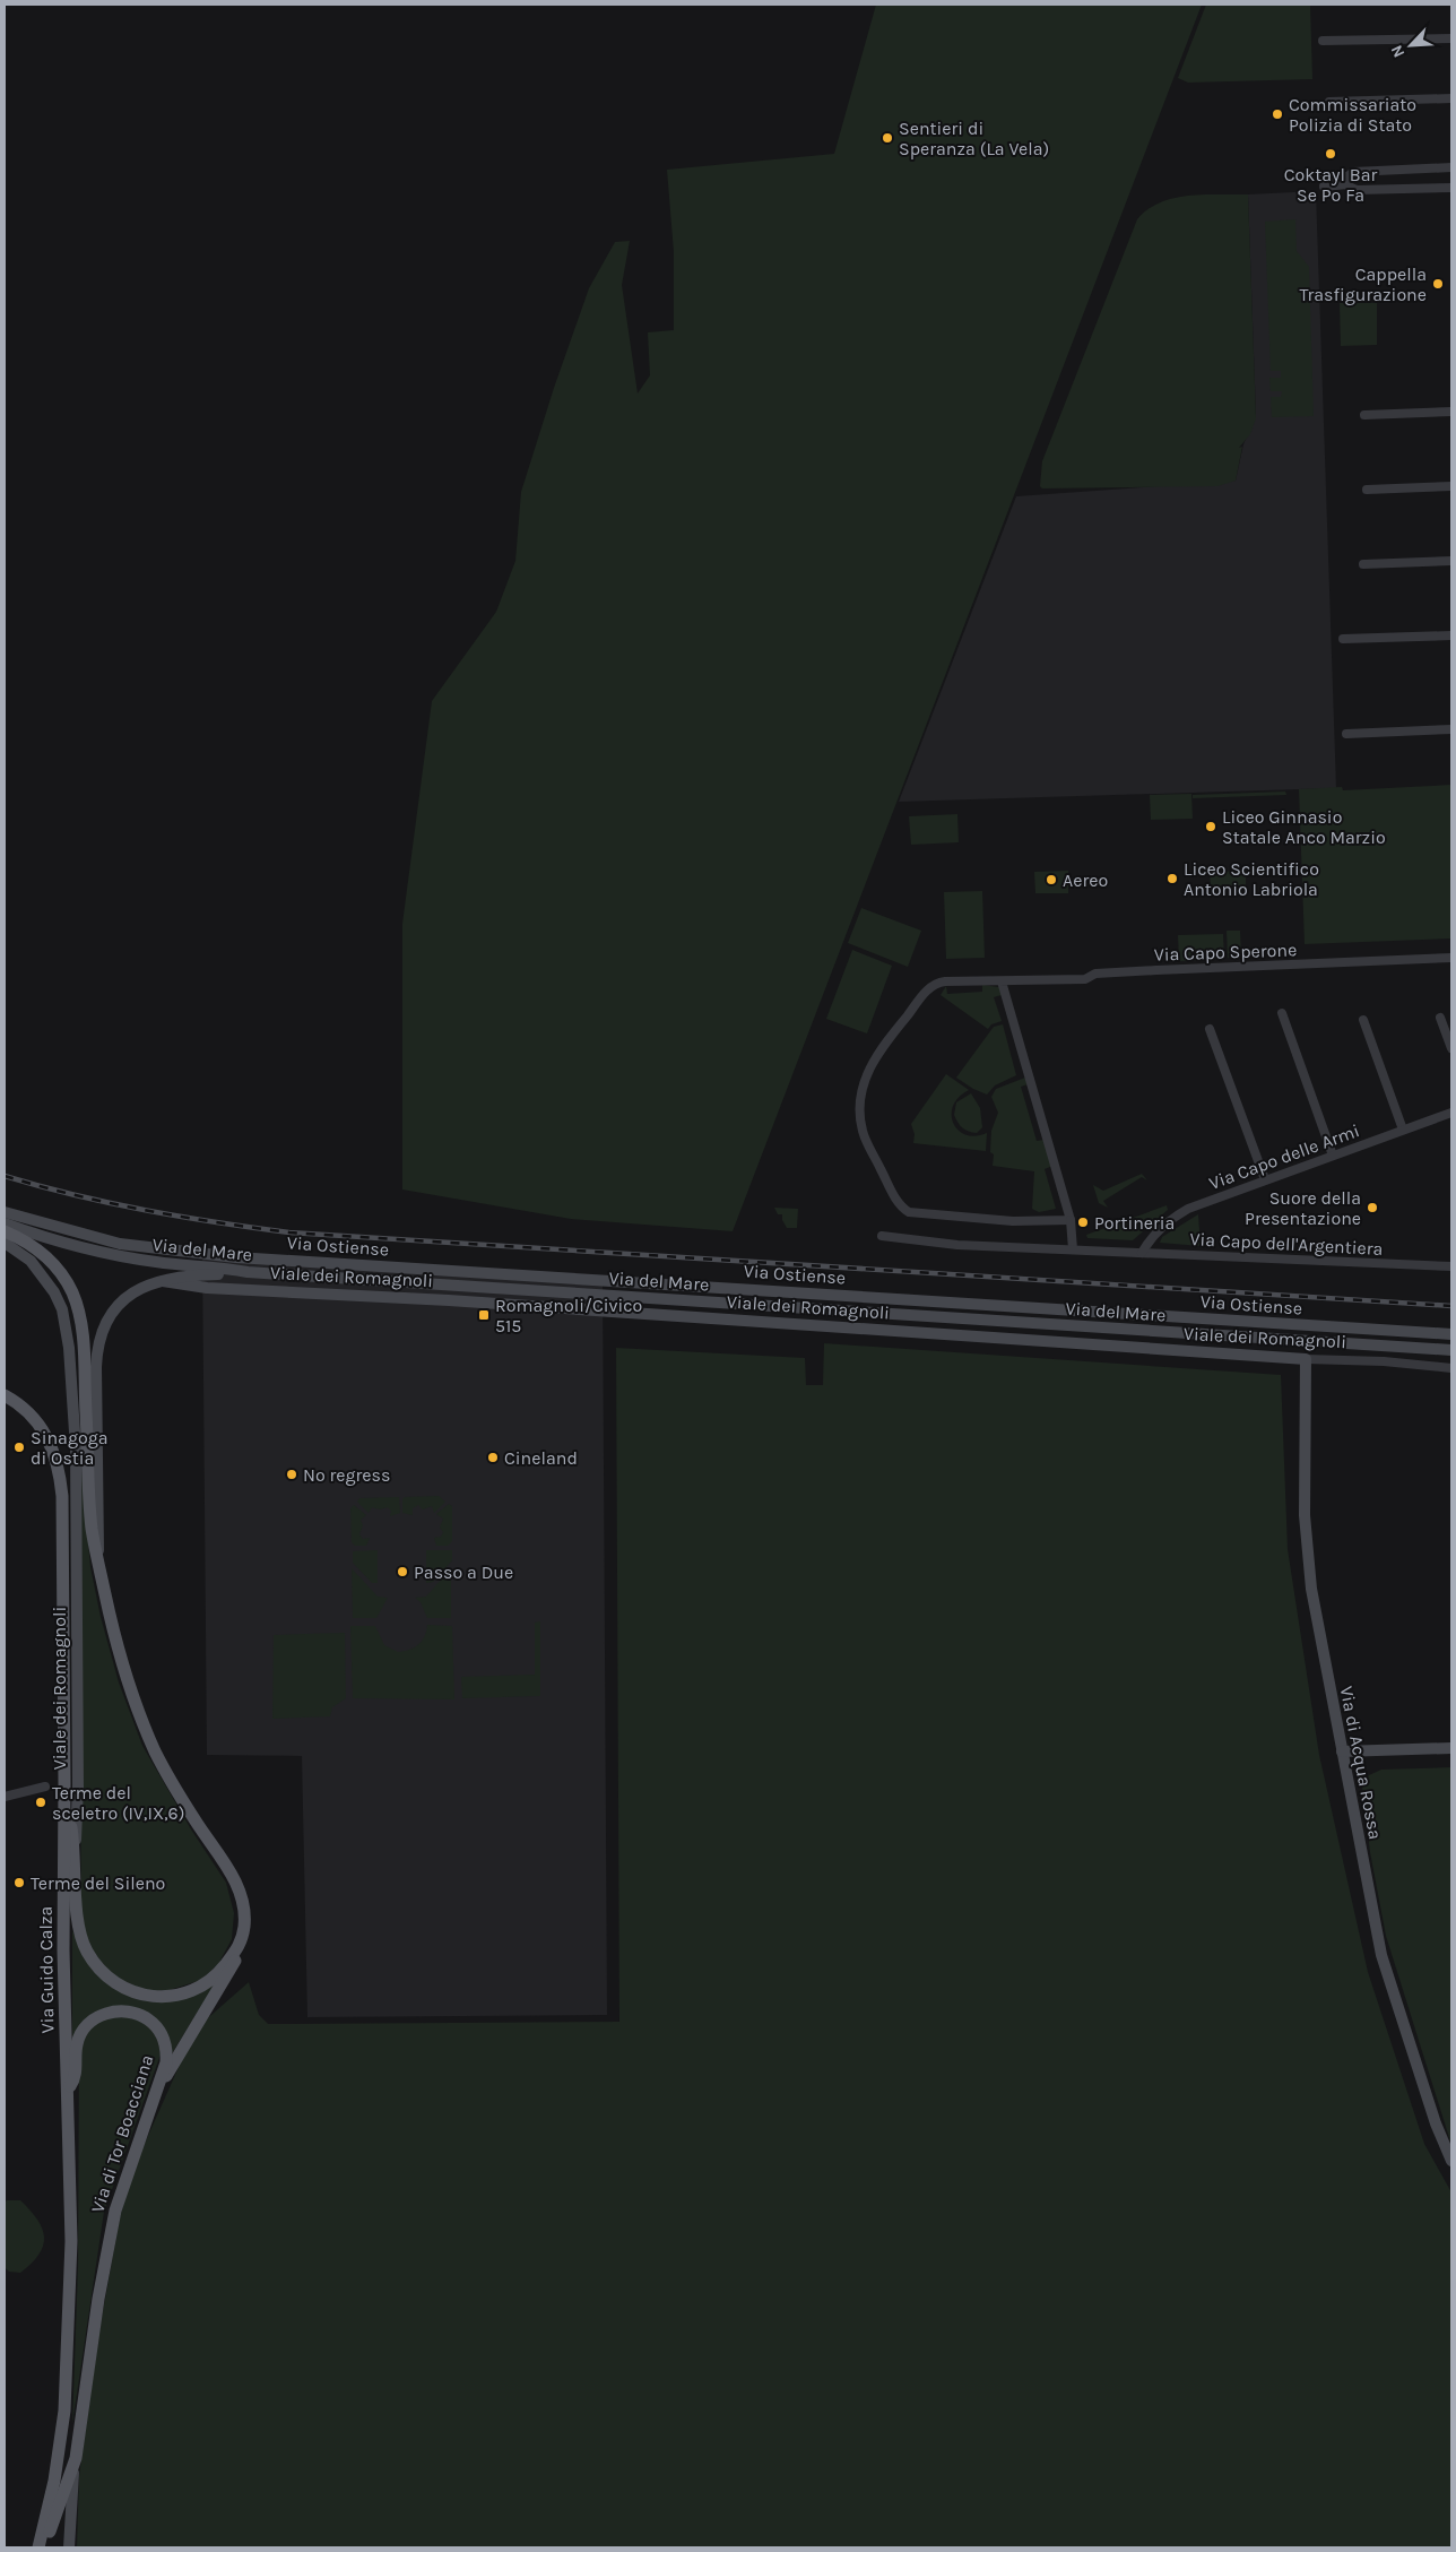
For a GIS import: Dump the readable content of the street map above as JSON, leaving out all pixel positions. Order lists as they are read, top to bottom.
{
  "streets": {
    "main road": ["Viale dei Romagnoli", "Via Guido Calza", "Via di Tor Boacciana"],
    "street": [
      "Via Capo Sperone",
      "Via Capo delle Armi",
      "Via Capo dell'Argentiera",
      "Via Ostiense",
      "Via del Mare",
      "Via di Acqua Rossa"
    ]
  },
  "crossings": [
    ["Via Capo delle Armi", "Via Capo dell'Argentiera"],
    ["Via del Mare", "Viale dei Romagnoli"],
    ["Viale dei Romagnoli", "Via di Acqua Rossa"],
    ["Via Guido Calza", "Via di Tor Boacciana"]
  ],
  "places": {
    "other": [
      "Commissariato Polizia di Stato",
      "Sentieri di Speranza (La Vela)",
      "Coktayl Bar Se Po Fa",
      "Cappella Trasfigurazione",
      "Liceo Ginnasio Statale Anco Marzio",
      "Liceo Scientifico Antonio Labriola",
      "Aereo",
      "Suore della Presentazione",
      "Portineria",
      "Sinagoga di Ostia",
      "Cineland",
      "No regress",
      "Passo a Due",
      "Terme del sceletro (IV,IX,6)",
      "Terme del Sileno"
    ],
    "transit": ["Romagnoli/Civico 515"]
  },
  "north": "bottom left"
}
